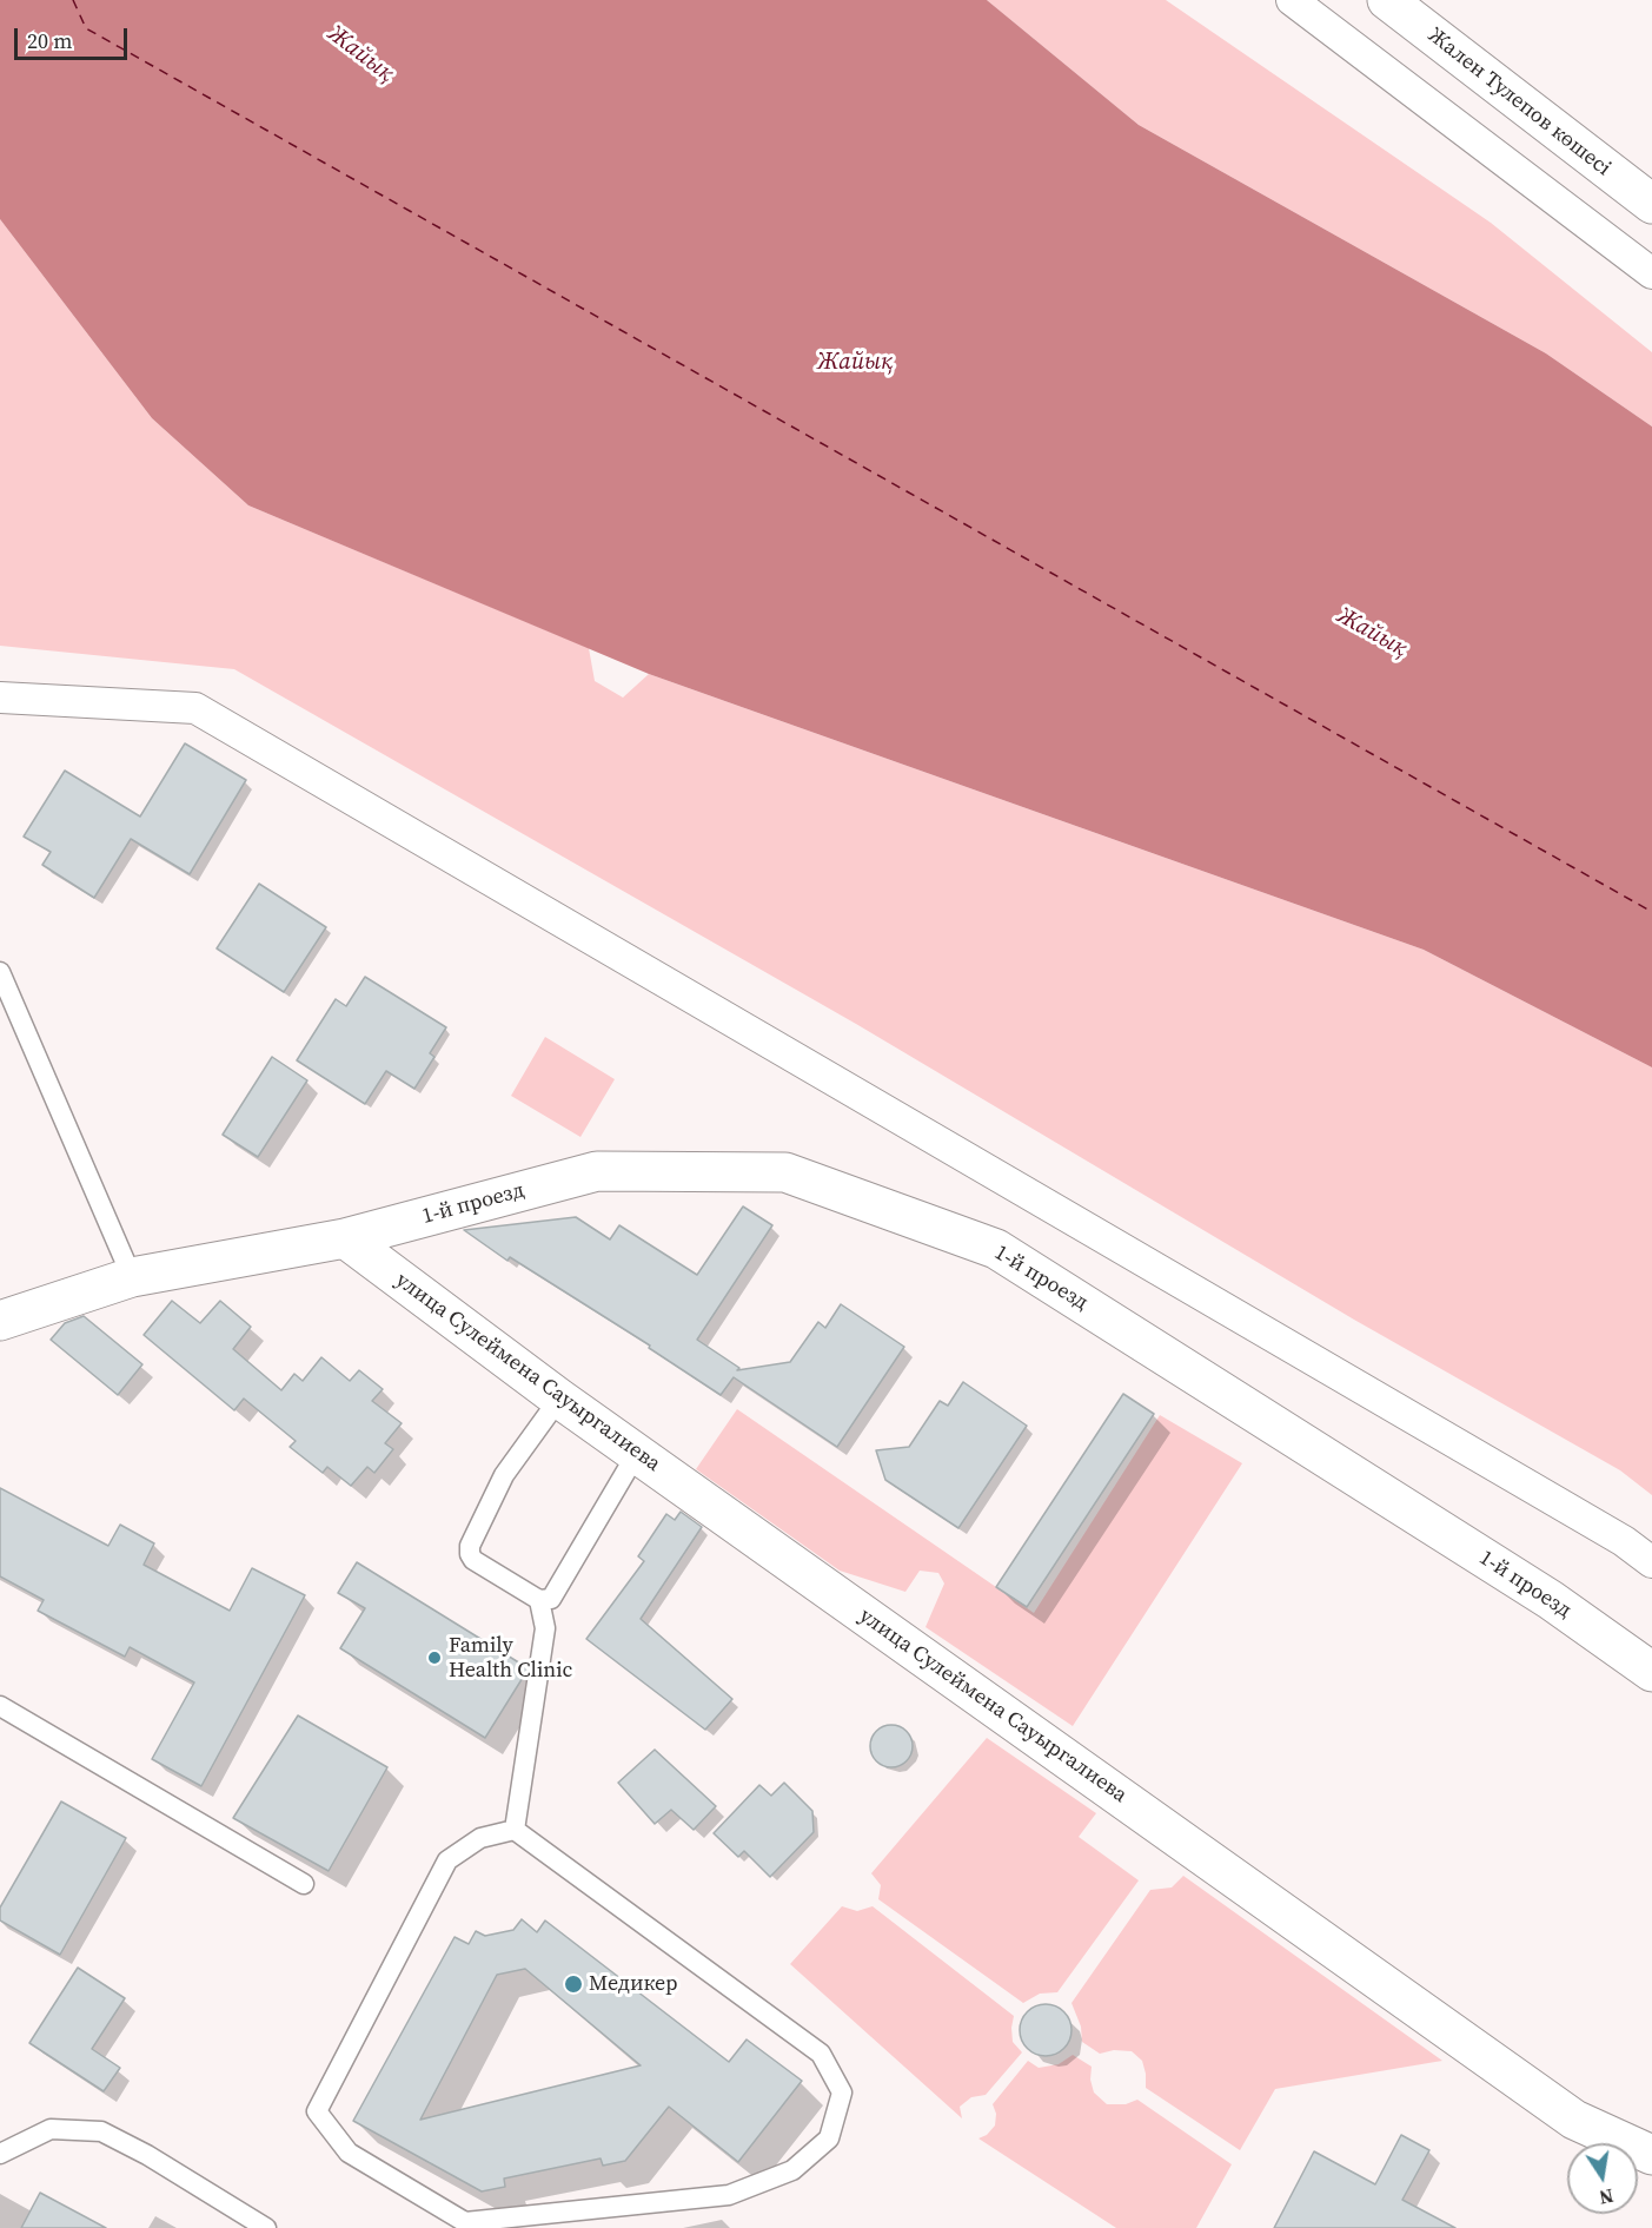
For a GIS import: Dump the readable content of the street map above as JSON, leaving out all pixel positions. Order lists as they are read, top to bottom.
{
  "streets": {
    "street": ["Жален Тулепов көшесі", "1-й проезд", "улица Сулеймена Сауыргалиева"]
  },
  "crossings": [
    ["1-й проезд", "улица Сулеймена Сауыргалиева"]
  ],
  "water": ["Жайық"],
  "places": ["Family Health Clinic", "Медикер"],
  "scale_bar": "20 m",
  "north": "bottom"
}
